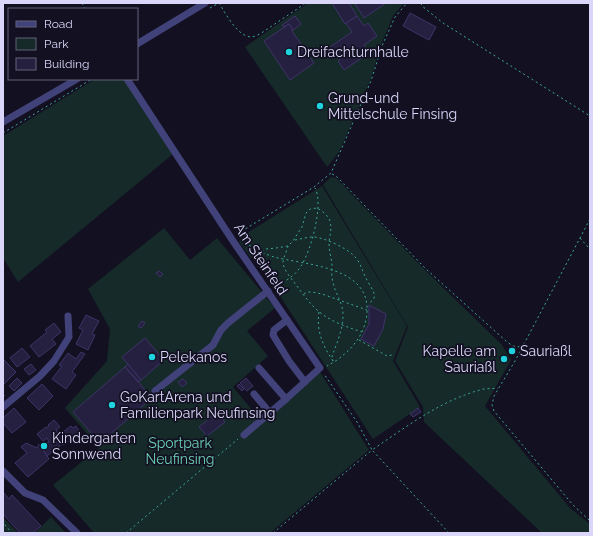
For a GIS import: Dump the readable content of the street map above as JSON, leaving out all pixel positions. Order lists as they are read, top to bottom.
{
  "streets": {
    "street": ["Am Steinfeld"]
  },
  "parks": ["Sportpark Neufinsing"],
  "places": [
    "Dreifachturnhalle",
    "Grund-und Mittelschule Finsing",
    "Sauriaßl",
    "Pelekanos",
    "Kapelle am Sauriaßl",
    "GoKartArena und Familienpark Neufinsing",
    "Kindergarten Sonnwend"
  ],
  "legend": ["Road", "Park", "Building"]
}
